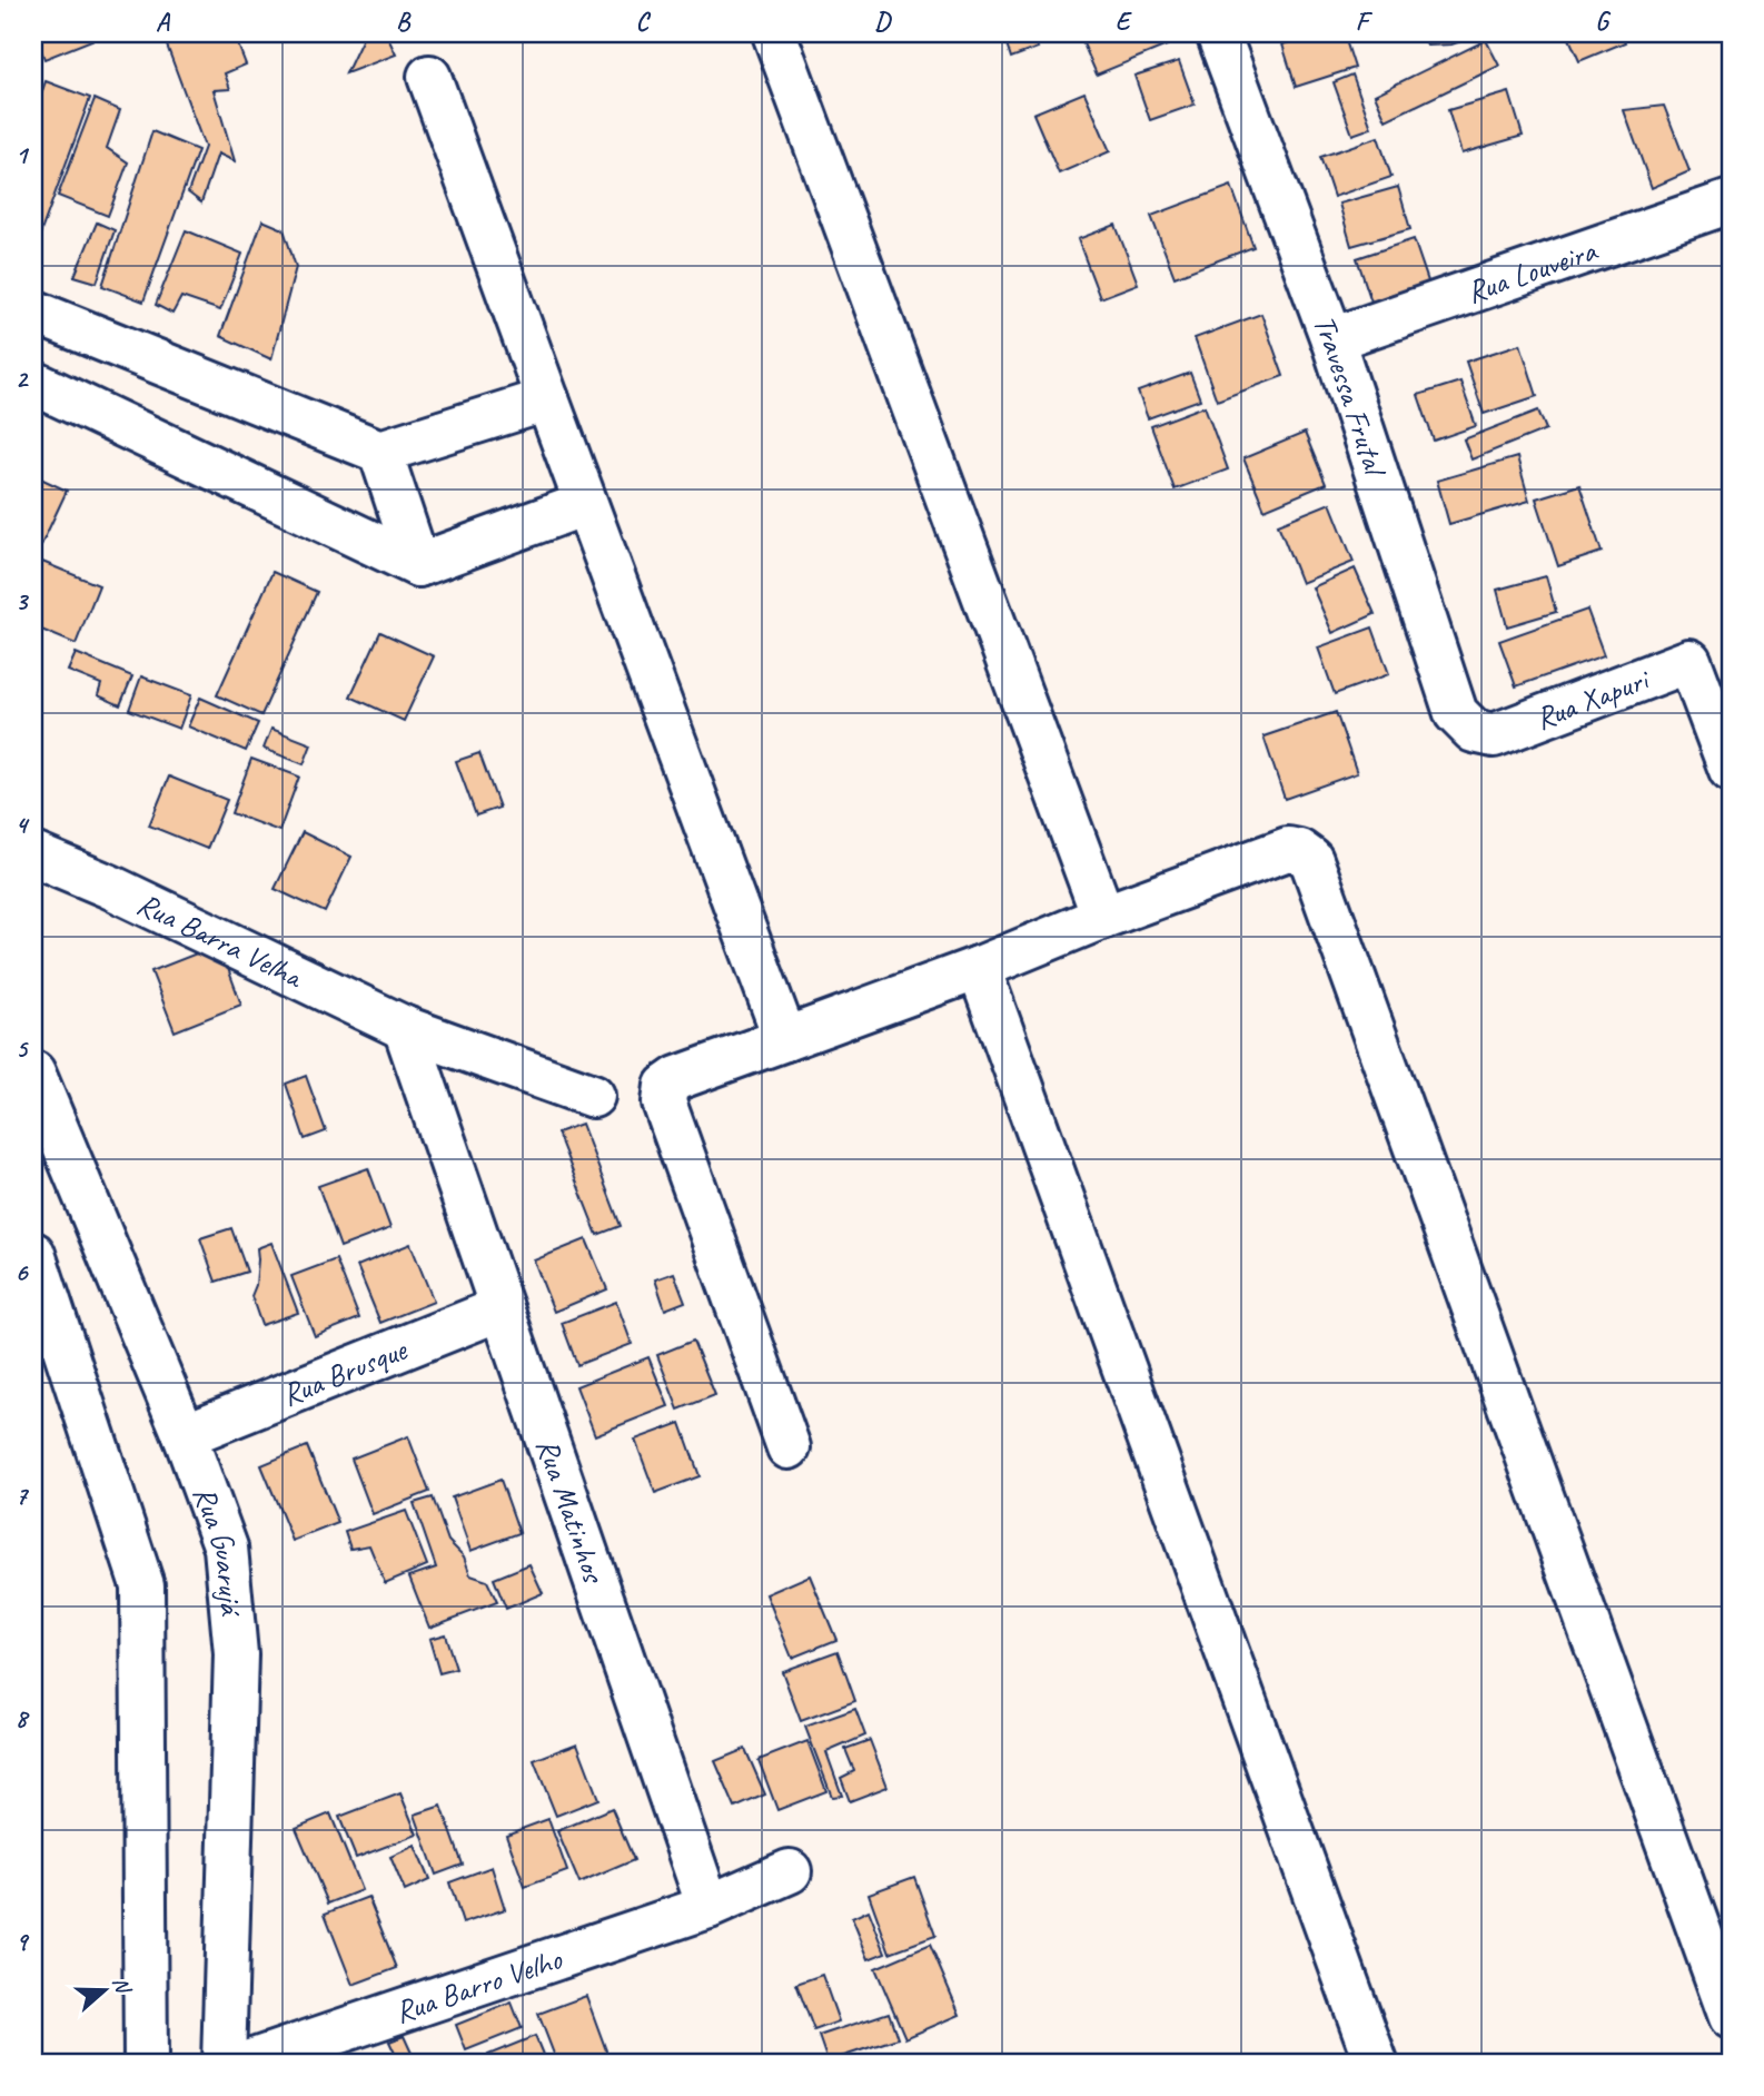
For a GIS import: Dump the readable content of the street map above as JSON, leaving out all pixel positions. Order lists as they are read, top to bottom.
{
  "streets": {
    "street": [
      "Rua Louveira",
      "Travessa Frutal",
      "Rua Xapuri",
      "Rua Barra Velha",
      "Rua Brusque",
      "Rua Matinhos",
      "Rua Guarujá",
      "Rua Barro Velho"
    ]
  },
  "crossings": [
    ["Rua Louveira", "Travessa Frutal"],
    ["Travessa Frutal", "Rua Xapuri"],
    ["Rua Barra Velha", "Rua Matinhos"],
    ["Rua Brusque", "Rua Matinhos"],
    ["Rua Brusque", "Rua Guarujá"],
    ["Rua Matinhos", "Rua Barro Velho"]
  ],
  "north": "right",
  "grid": {
    "columns": [
      "A",
      "B",
      "C",
      "D",
      "E",
      "F",
      "G"
    ],
    "rows": [
      "1",
      "2",
      "3",
      "4",
      "5",
      "6",
      "7",
      "8",
      "9"
    ]
  }
}
